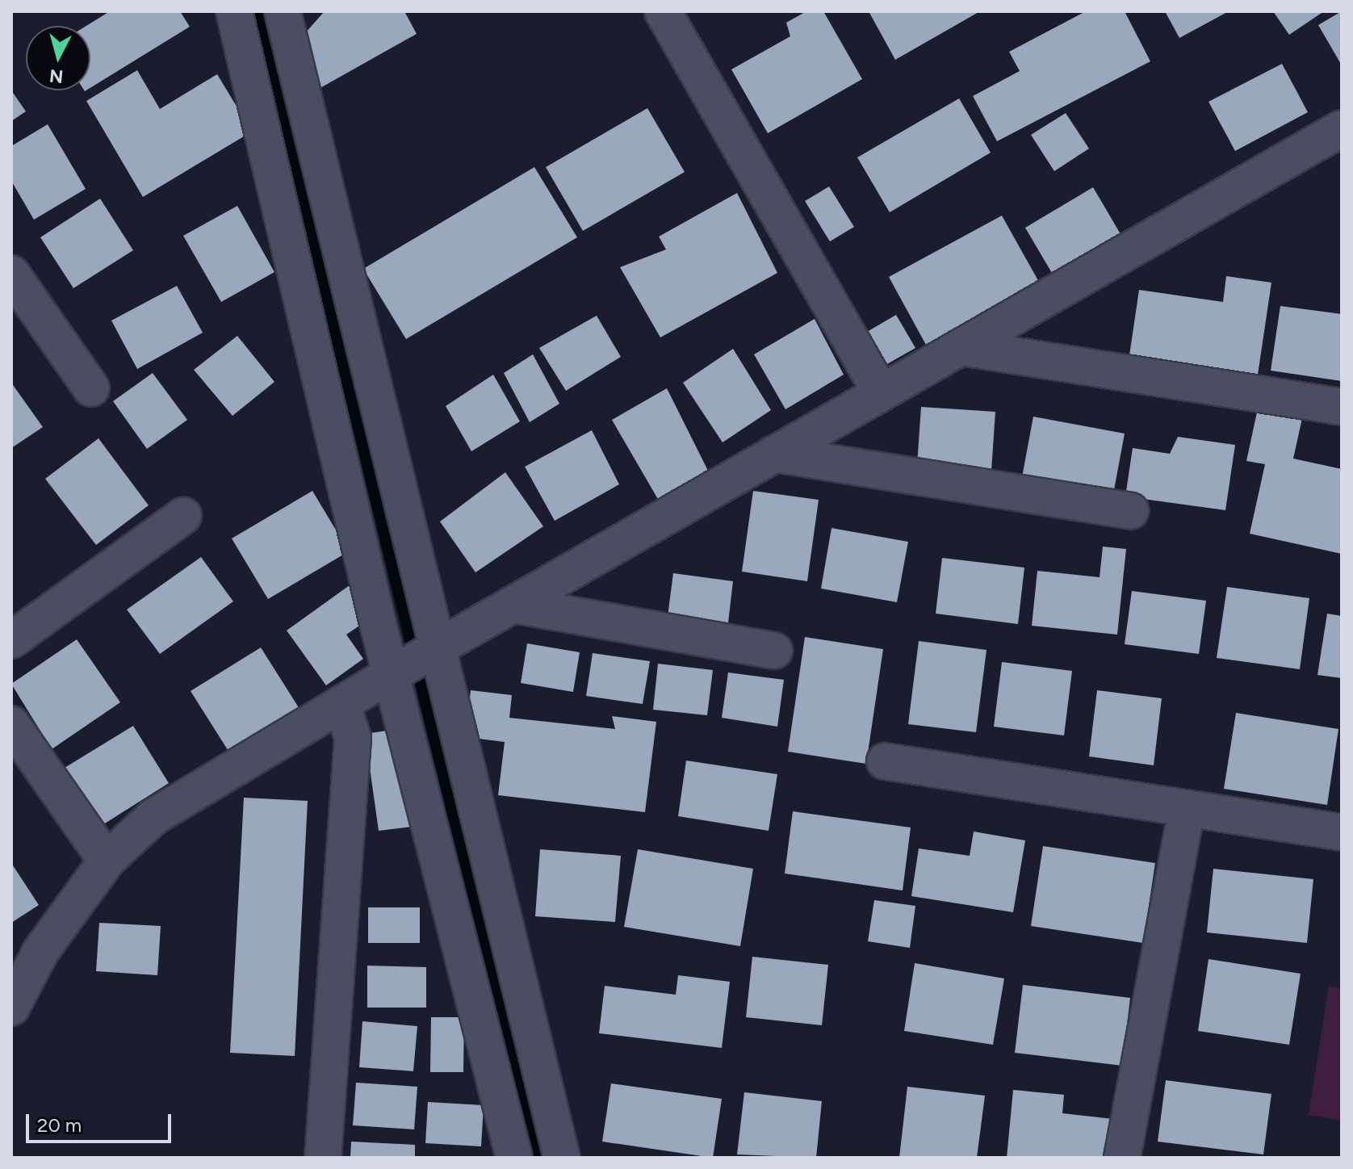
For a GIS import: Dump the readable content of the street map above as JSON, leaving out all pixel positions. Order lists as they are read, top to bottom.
{
  "scale_bar": "20 m",
  "north": "bottom"
}
